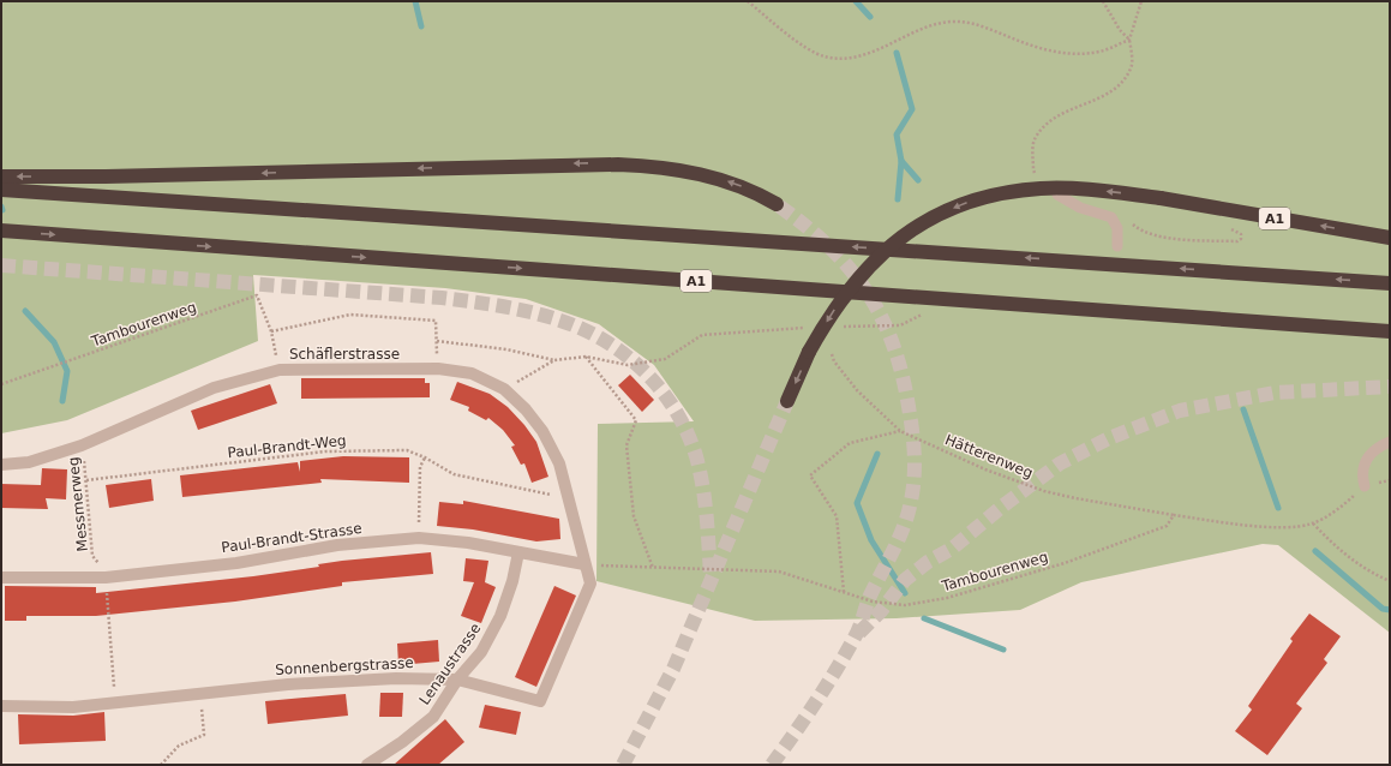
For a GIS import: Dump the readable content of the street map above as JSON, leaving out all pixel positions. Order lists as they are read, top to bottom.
{
  "streets": {
    "highway": ["A1"],
    "street": [
      "Schäflerstrasse",
      "Paul-Brandt-Strasse",
      "Lenaustrasse",
      "Sonnenbergstrasse"
    ],
    "path": [
      "Tambourenweg",
      "Paul-Brandt-Weg",
      "Hätterenweg",
      "Messmerweg"
    ]
  },
  "crossings": [
    ["Tambourenweg", "Schäflerstrasse"],
    ["Tambourenweg", "Hätterenweg"],
    ["Tambourenweg", "Paul-Brandt-Strasse"],
    ["Tambourenweg", "Sonnenbergstrasse"],
    ["Schäflerstrasse", "Paul-Brandt-Weg"],
    ["Schäflerstrasse", "Messmerweg"],
    ["Schäflerstrasse", "Paul-Brandt-Strasse"],
    ["Schäflerstrasse", "Sonnenbergstrasse"],
    ["Paul-Brandt-Weg", "Messmerweg"],
    ["Paul-Brandt-Strasse", "Lenaustrasse"],
    ["Paul-Brandt-Strasse", "Sonnenbergstrasse"],
    ["Lenaustrasse", "Sonnenbergstrasse"]
  ]
}
